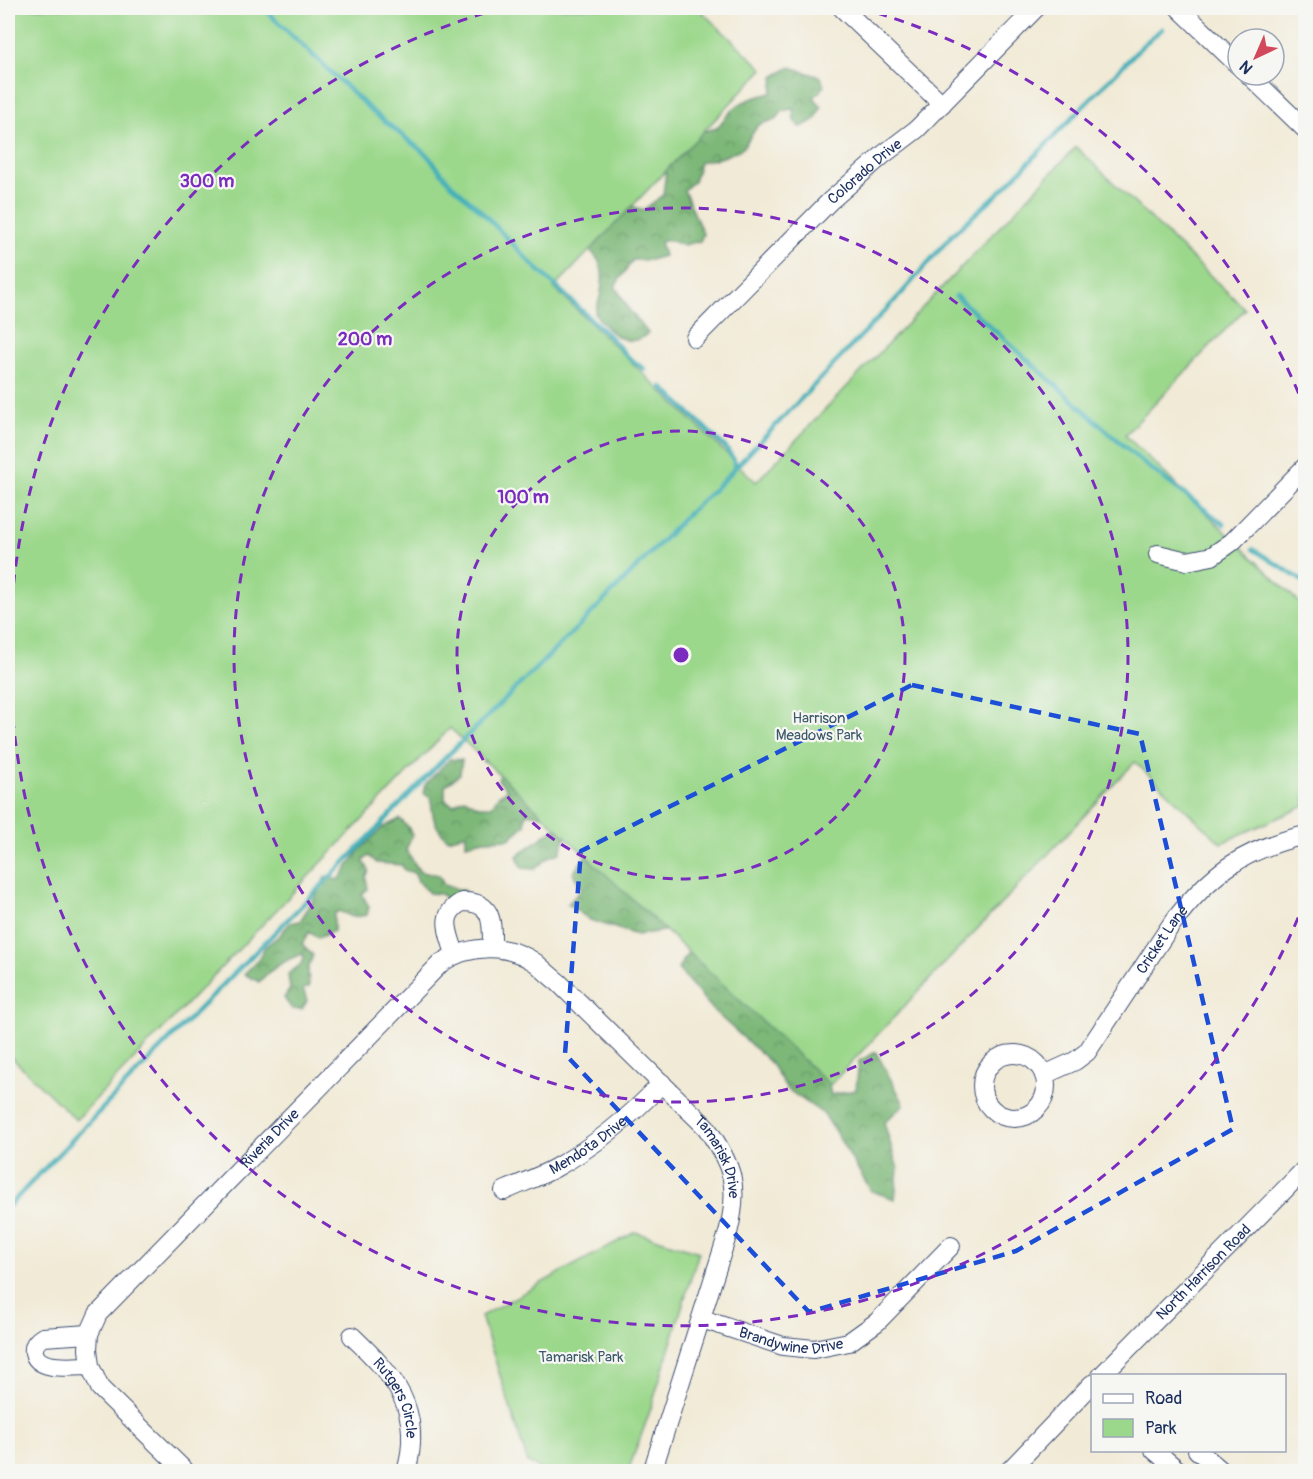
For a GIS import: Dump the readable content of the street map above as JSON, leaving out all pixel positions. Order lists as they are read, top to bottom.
{
  "streets": {
    "street": [
      "Colorado Drive",
      "Cricket Lane",
      "Riveria Drive",
      "Mendota Drive",
      "Tamarisk Drive",
      "North Harrison Road",
      "Brandywine Drive",
      "Rutgers Circle"
    ]
  },
  "crossings": [
    ["Riveria Drive", "Tamarisk Drive"],
    ["Mendota Drive", "Tamarisk Drive"],
    ["Tamarisk Drive", "Brandywine Drive"]
  ],
  "parks": ["Harrison Meadows Park", "Tamarisk Park"],
  "legend": ["Road", "Park"],
  "north": "bottom left",
  "rings": ["300 m", "200 m", "100 m"]
}
